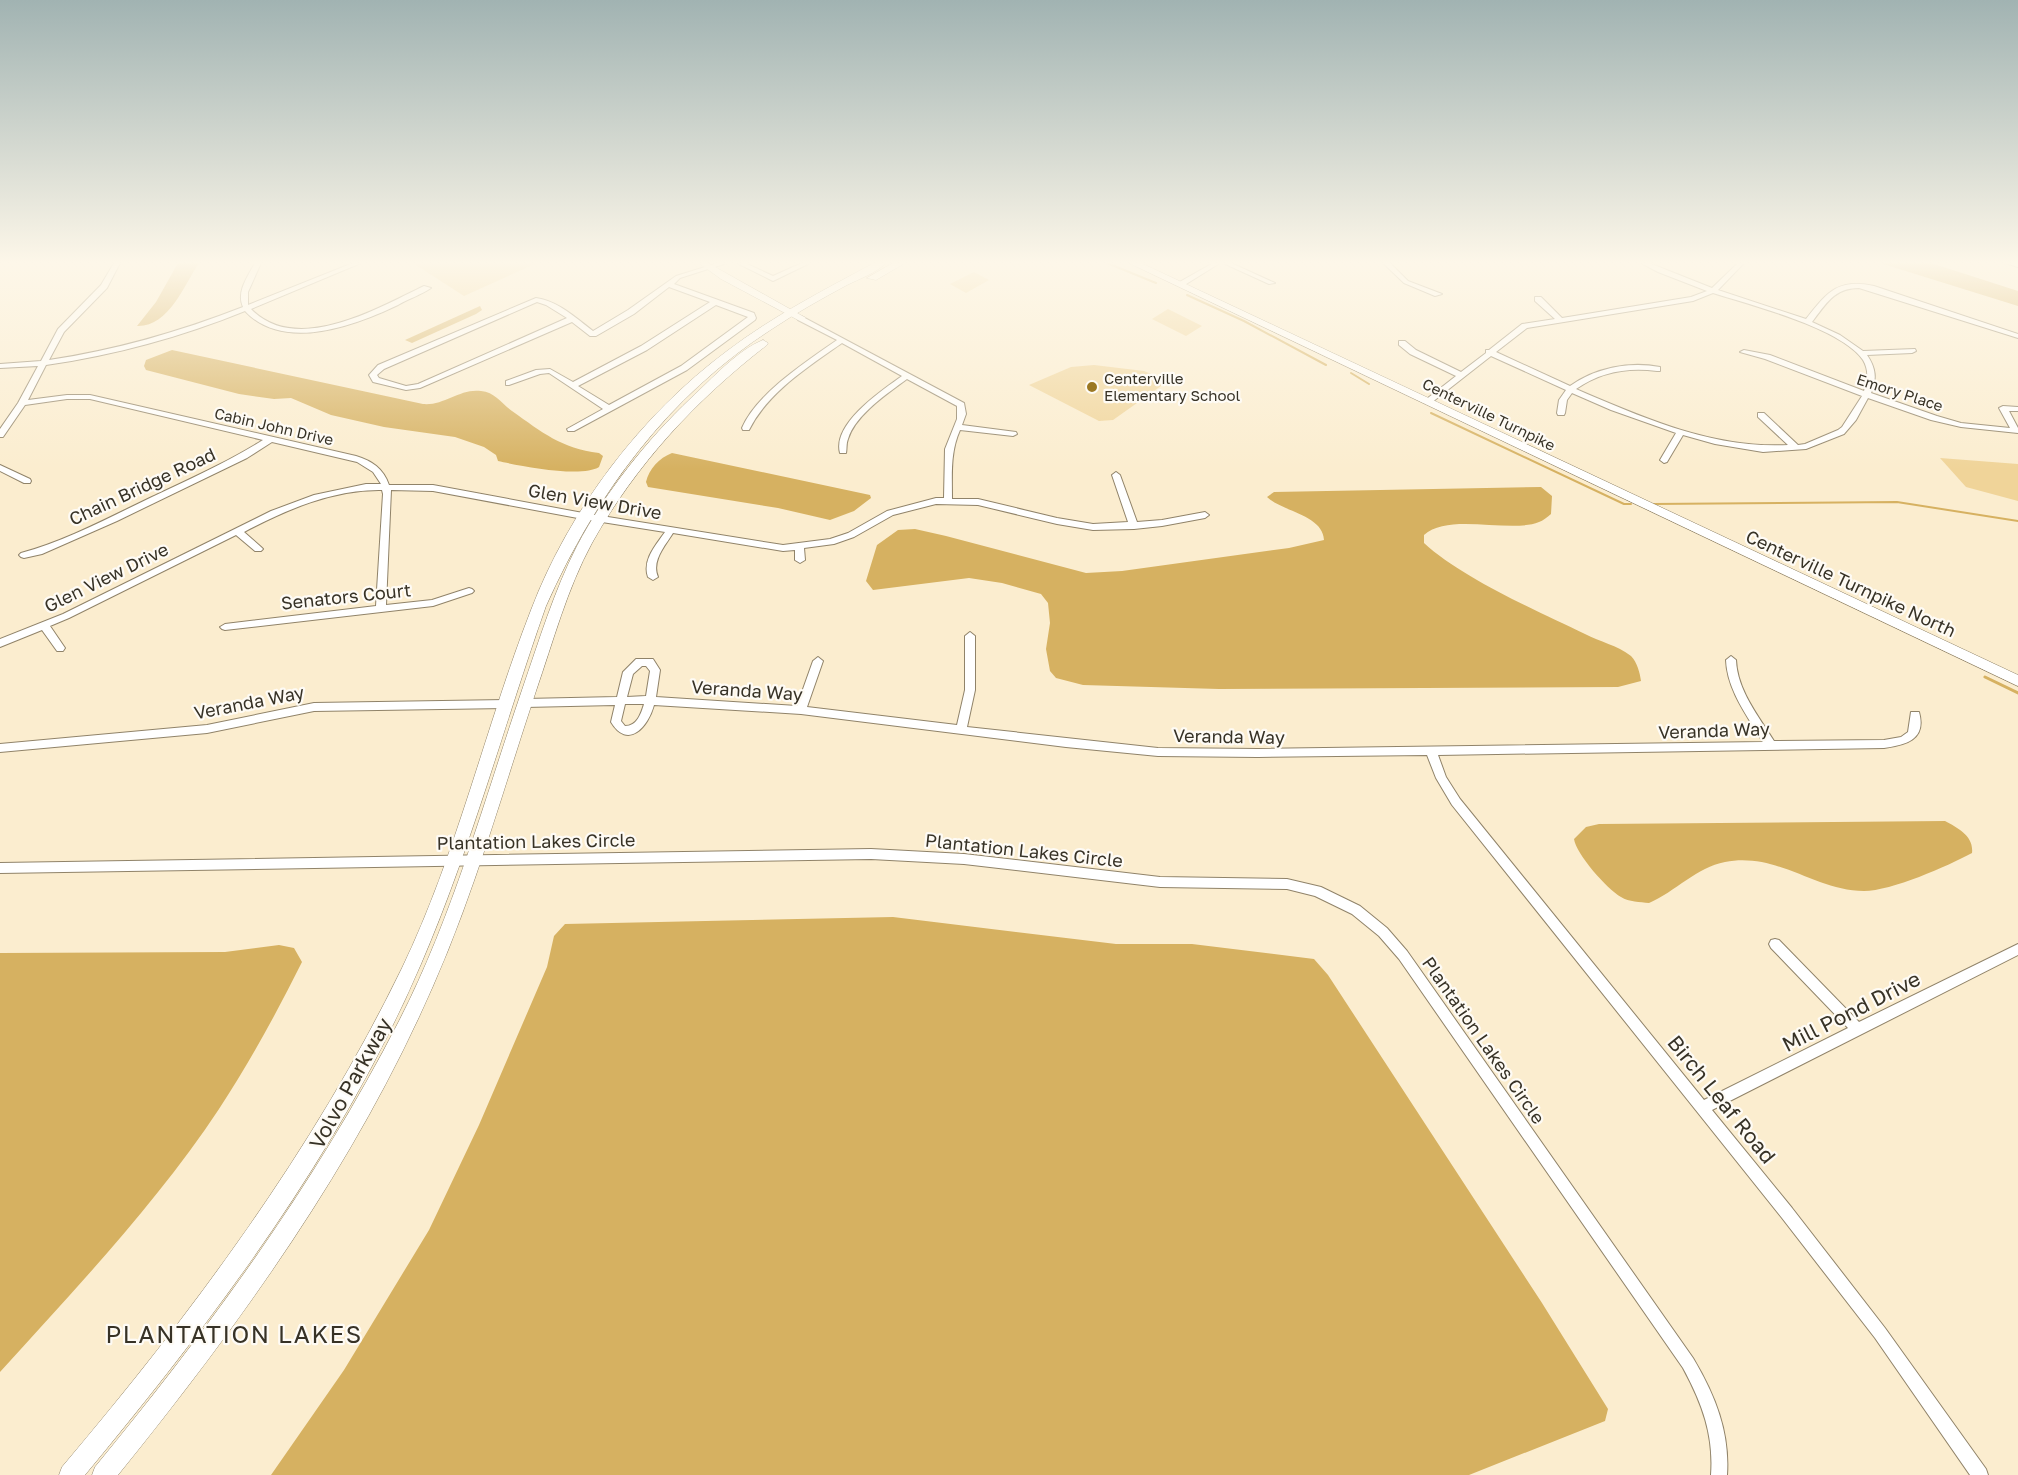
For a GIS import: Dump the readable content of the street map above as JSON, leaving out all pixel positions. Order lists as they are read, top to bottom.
{
  "streets": {
    "main road": ["Centerville Turnpike", "Centerville Turnpike North", "Volvo Parkway"],
    "street": [
      "Emory Place",
      "Cabin John Drive",
      "Chain Bridge Road",
      "Glen View Drive",
      "Senators Court",
      "Veranda Way",
      "Plantation Lakes Circle",
      "Mill Pond Drive",
      "Birch Leaf Road"
    ]
  },
  "crossings": [
    ["Centerville Turnpike", "Centerville Turnpike North"],
    ["Cabin John Drive", "Chain Bridge Road"],
    ["Cabin John Drive", "Glen View Drive"],
    ["Glen View Drive", "Volvo Parkway"],
    ["Veranda Way", "Volvo Parkway"],
    ["Veranda Way", "Birch Leaf Road"],
    ["Plantation Lakes Circle", "Volvo Parkway"],
    ["Mill Pond Drive", "Birch Leaf Road"]
  ],
  "districts": ["PLANTATION LAKES"],
  "places": ["Centerville Elementary School"]
}
